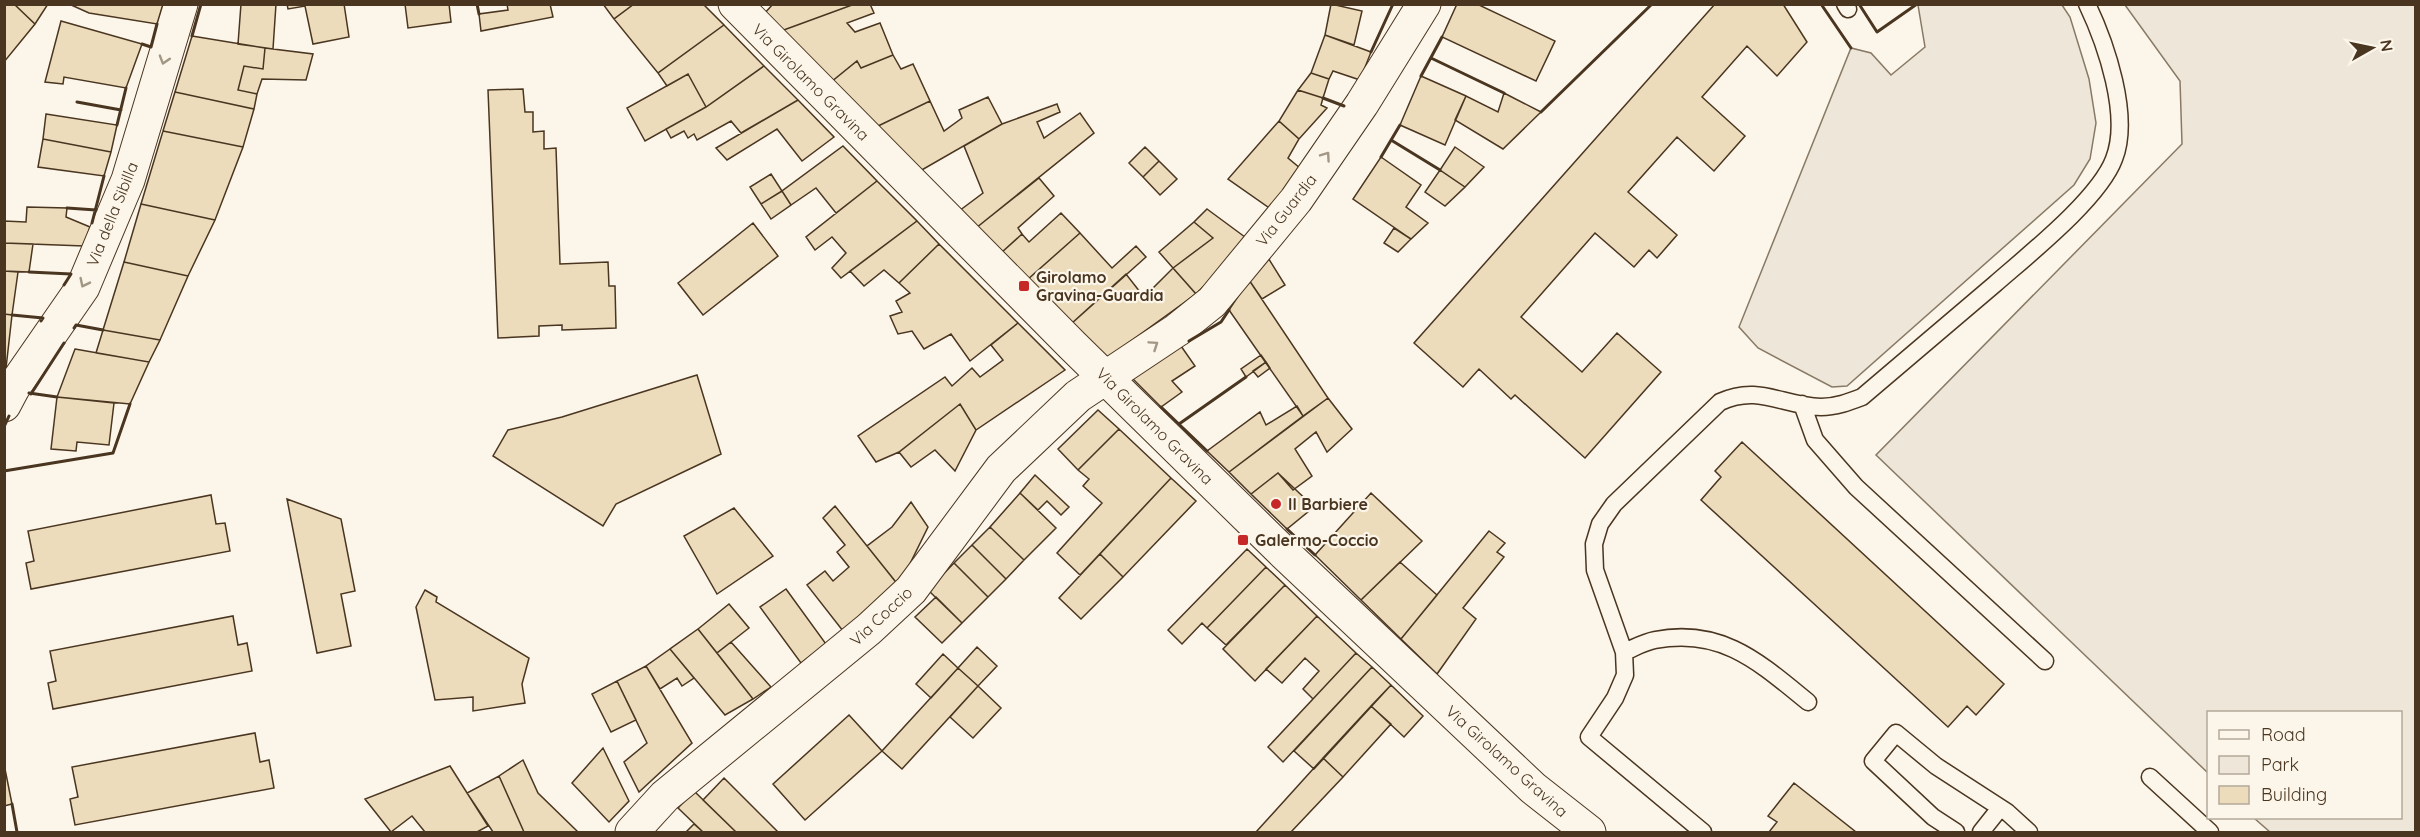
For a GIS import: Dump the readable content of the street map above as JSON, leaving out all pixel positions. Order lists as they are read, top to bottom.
{
  "streets": {
    "street": [
      "Via Girolamo Gravina",
      "Via Guardia",
      "Via della Sibilla",
      "Via Coccio"
    ]
  },
  "crossings": [
    ["Via Girolamo Gravina", "Via Guardia"],
    ["Via Girolamo Gravina", "Via Coccio"],
    ["Via Guardia", "Via Coccio"]
  ],
  "one_way": ["Via Guardia", "Via della Sibilla"],
  "places": {
    "transit": ["Girolamo Gravina-Guardia", "Galermo-Coccio"],
    "other": ["Il Barbiere"]
  },
  "legend": ["Road", "Park", "Building"],
  "north": "right"
}
